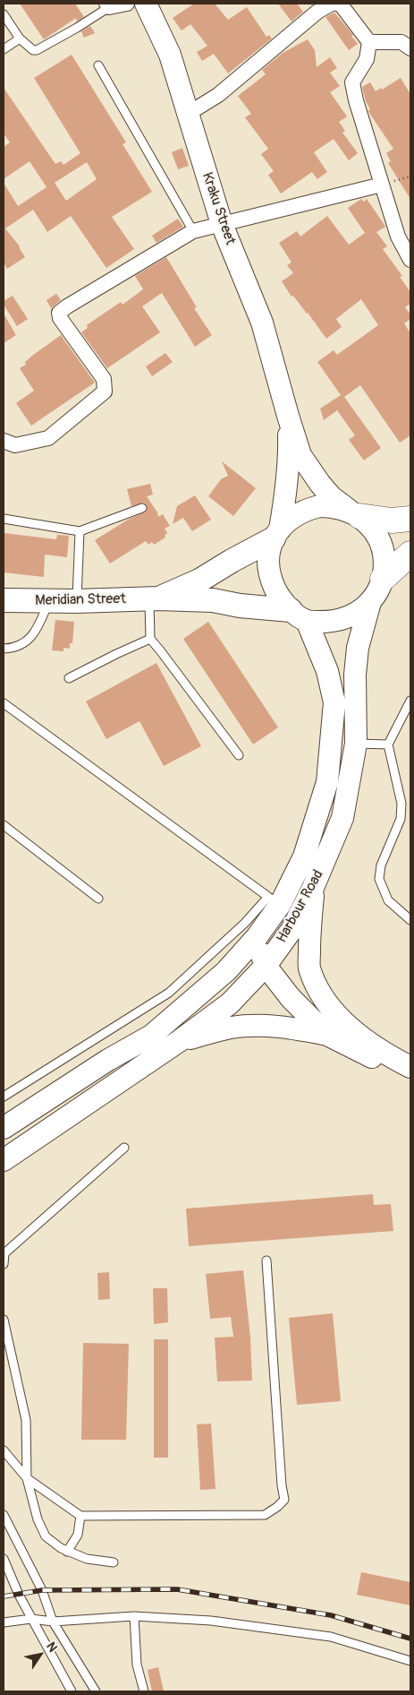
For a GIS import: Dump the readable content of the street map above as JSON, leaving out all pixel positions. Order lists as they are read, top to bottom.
{
  "streets": {
    "main road": ["Kraku Street", "Meridian Street", "Harbour Road"]
  },
  "crossings": [
    ["Kraku Street", "Meridian Street"],
    ["Kraku Street", "Harbour Road"],
    ["Meridian Street", "Harbour Road"]
  ],
  "north": "top right"
}
